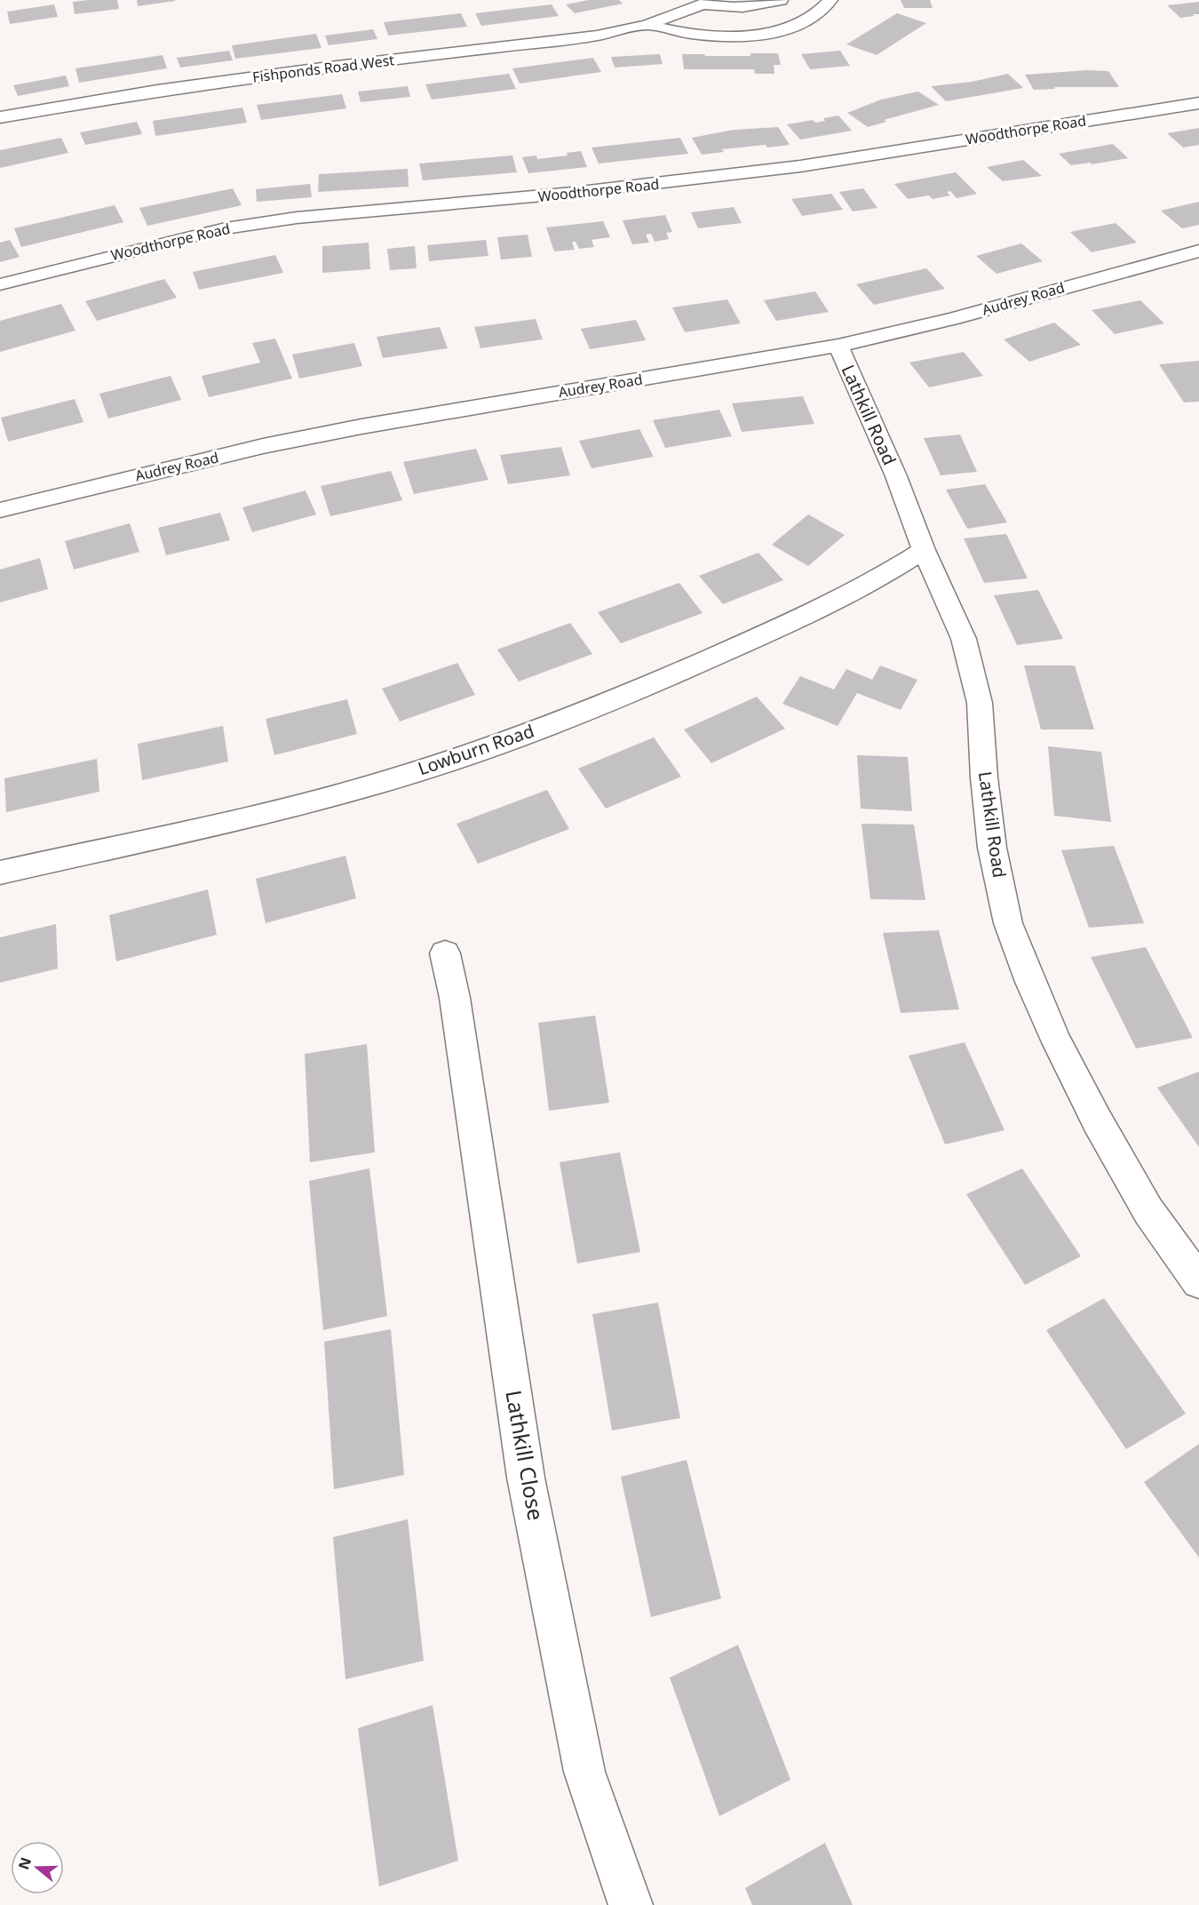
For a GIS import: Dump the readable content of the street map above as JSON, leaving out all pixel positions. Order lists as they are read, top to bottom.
{
  "streets": {
    "street": [
      "Fishponds Road West",
      "Woodthorpe Road",
      "Audrey Road",
      "Lathkill Road",
      "Lowburn Road",
      "Lathkill Close"
    ]
  },
  "crossings": [
    ["Audrey Road", "Lathkill Road"],
    ["Lathkill Road", "Lowburn Road"]
  ],
  "north": "left"
}
